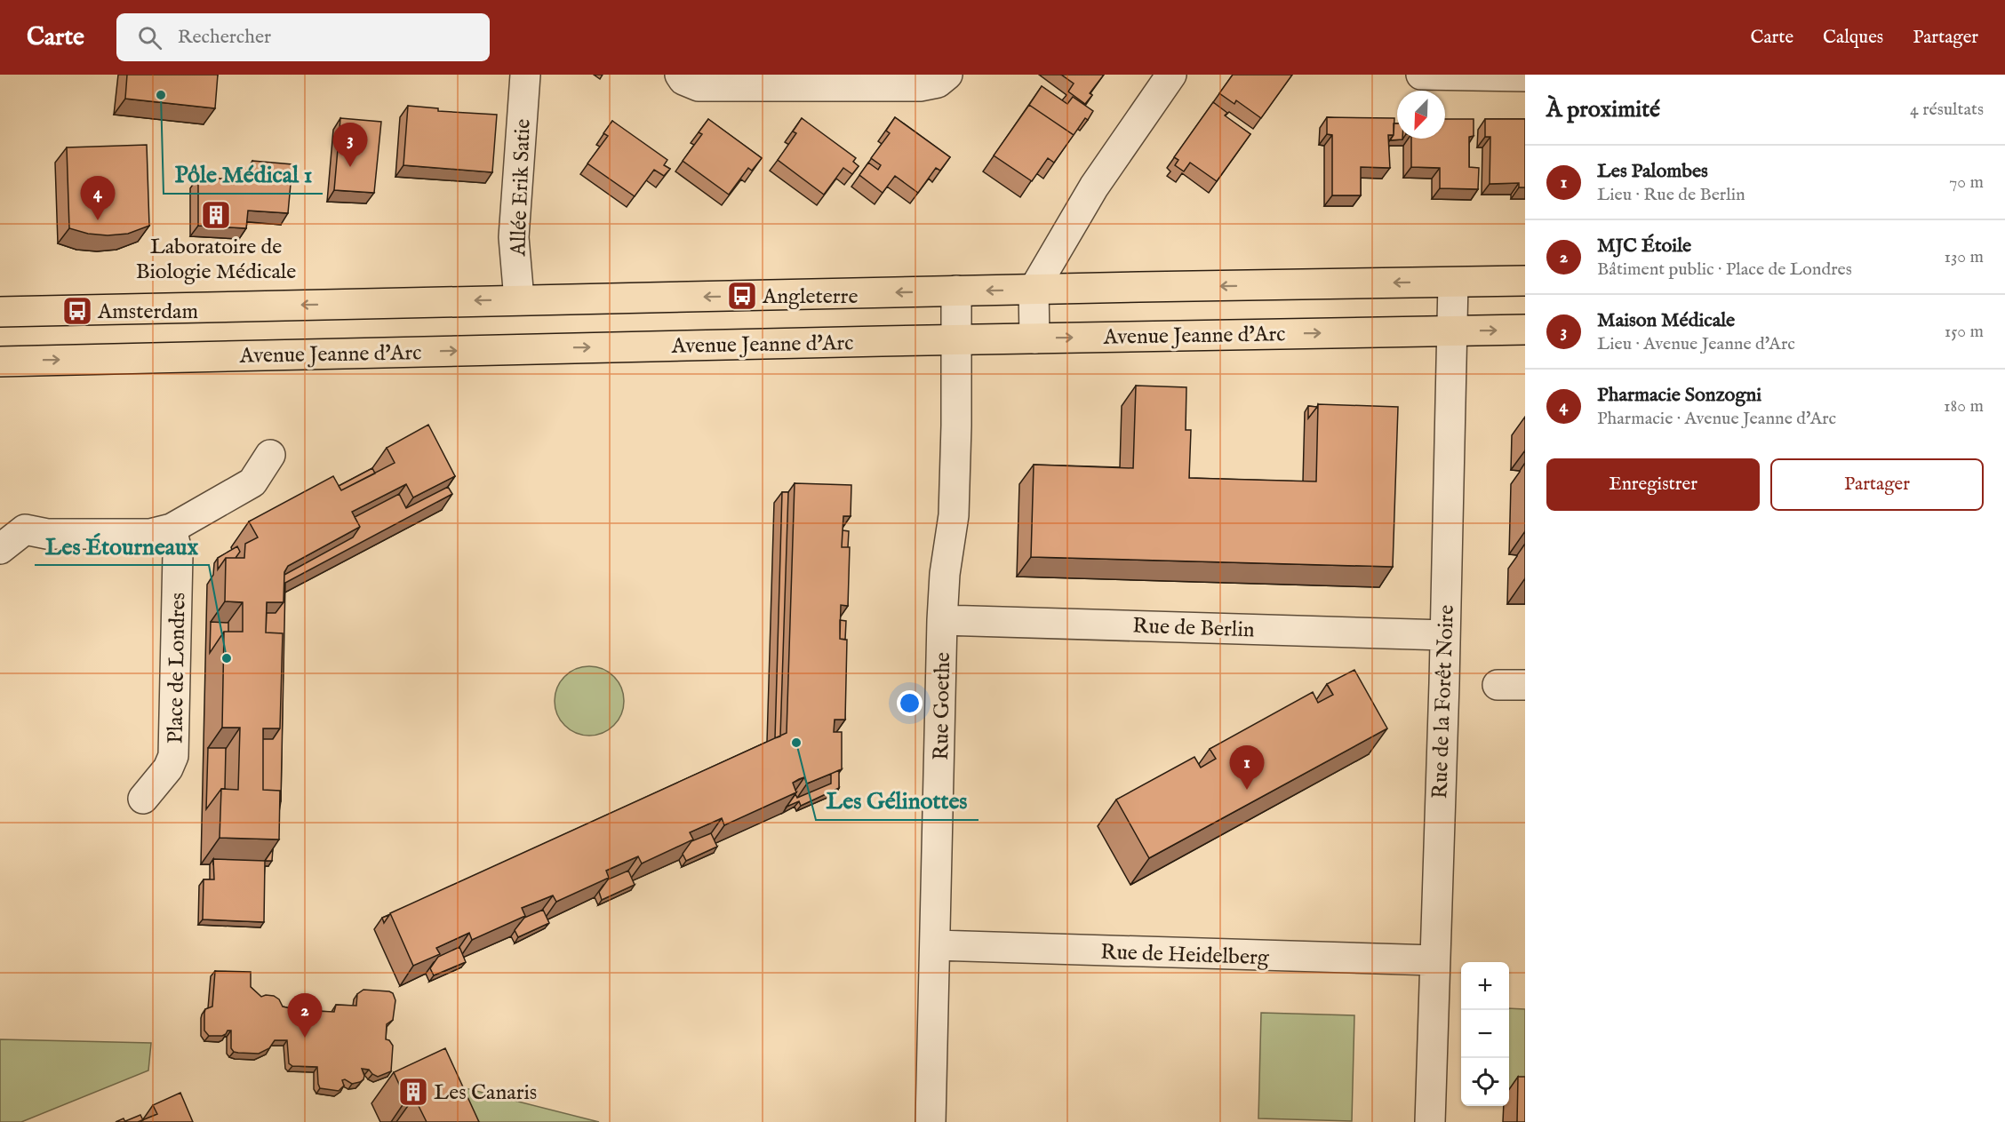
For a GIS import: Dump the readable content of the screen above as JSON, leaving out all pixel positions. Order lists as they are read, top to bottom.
{
  "streets": {
    "main road": ["Avenue Jeanne d'Arc"],
    "street": [
      "Allée Erik Satie",
      "Rue de Berlin",
      "Place de Londres",
      "Rue de la Forêt Noire",
      "Rue Goethe",
      "Rue de Heidelberg"
    ]
  },
  "crossings": [
    ["Avenue Jeanne d'Arc", "Rue de la Forêt Noire"],
    ["Avenue Jeanne d'Arc", "Rue Goethe"],
    ["Rue de Berlin", "Rue de la Forêt Noire"],
    ["Rue de Berlin", "Rue Goethe"],
    ["Rue de la Forêt Noire", "Rue de Heidelberg"],
    ["Rue Goethe", "Rue de Heidelberg"]
  ],
  "places": {
    "other": ["Pôle Médical 1", "Les Étourneaux", "Les Gélinottes"],
    "building": ["Laboratoire de Biologie Médicale", "Les Canaris"],
    "bus stop": ["Angleterre", "Amsterdam"]
  },
  "north": "bottom left",
  "page": {
    "header": "Carte",
    "search": "Rechercher",
    "nav": ["Carte", "Calques", "Partager"],
    "heading": ["À proximité", "4 résultats"],
    "pins": [
      "3",
      "4",
      "1",
      "2"
    ],
    "list": [
      {
        "mark": "1",
        "name": "Les Palombes",
        "note": "Lieu · Rue de Berlin",
        "value": "70 m"
      },
      {
        "mark": "2",
        "name": "MJC Étoile",
        "note": "Bâtiment public · Place de Londres",
        "value": "130 m"
      },
      {
        "mark": "3",
        "name": "Maison Médicale",
        "note": "Lieu · Avenue Jeanne d'Arc",
        "value": "150 m"
      },
      {
        "mark": "4",
        "name": "Pharmacie Sonzogni",
        "note": "Pharmacie · Avenue Jeanne d'Arc",
        "value": "180 m"
      }
    ],
    "buttons": ["Enregistrer", "Partager"],
    "map_buttons": ["+", "−"]
  }
}
